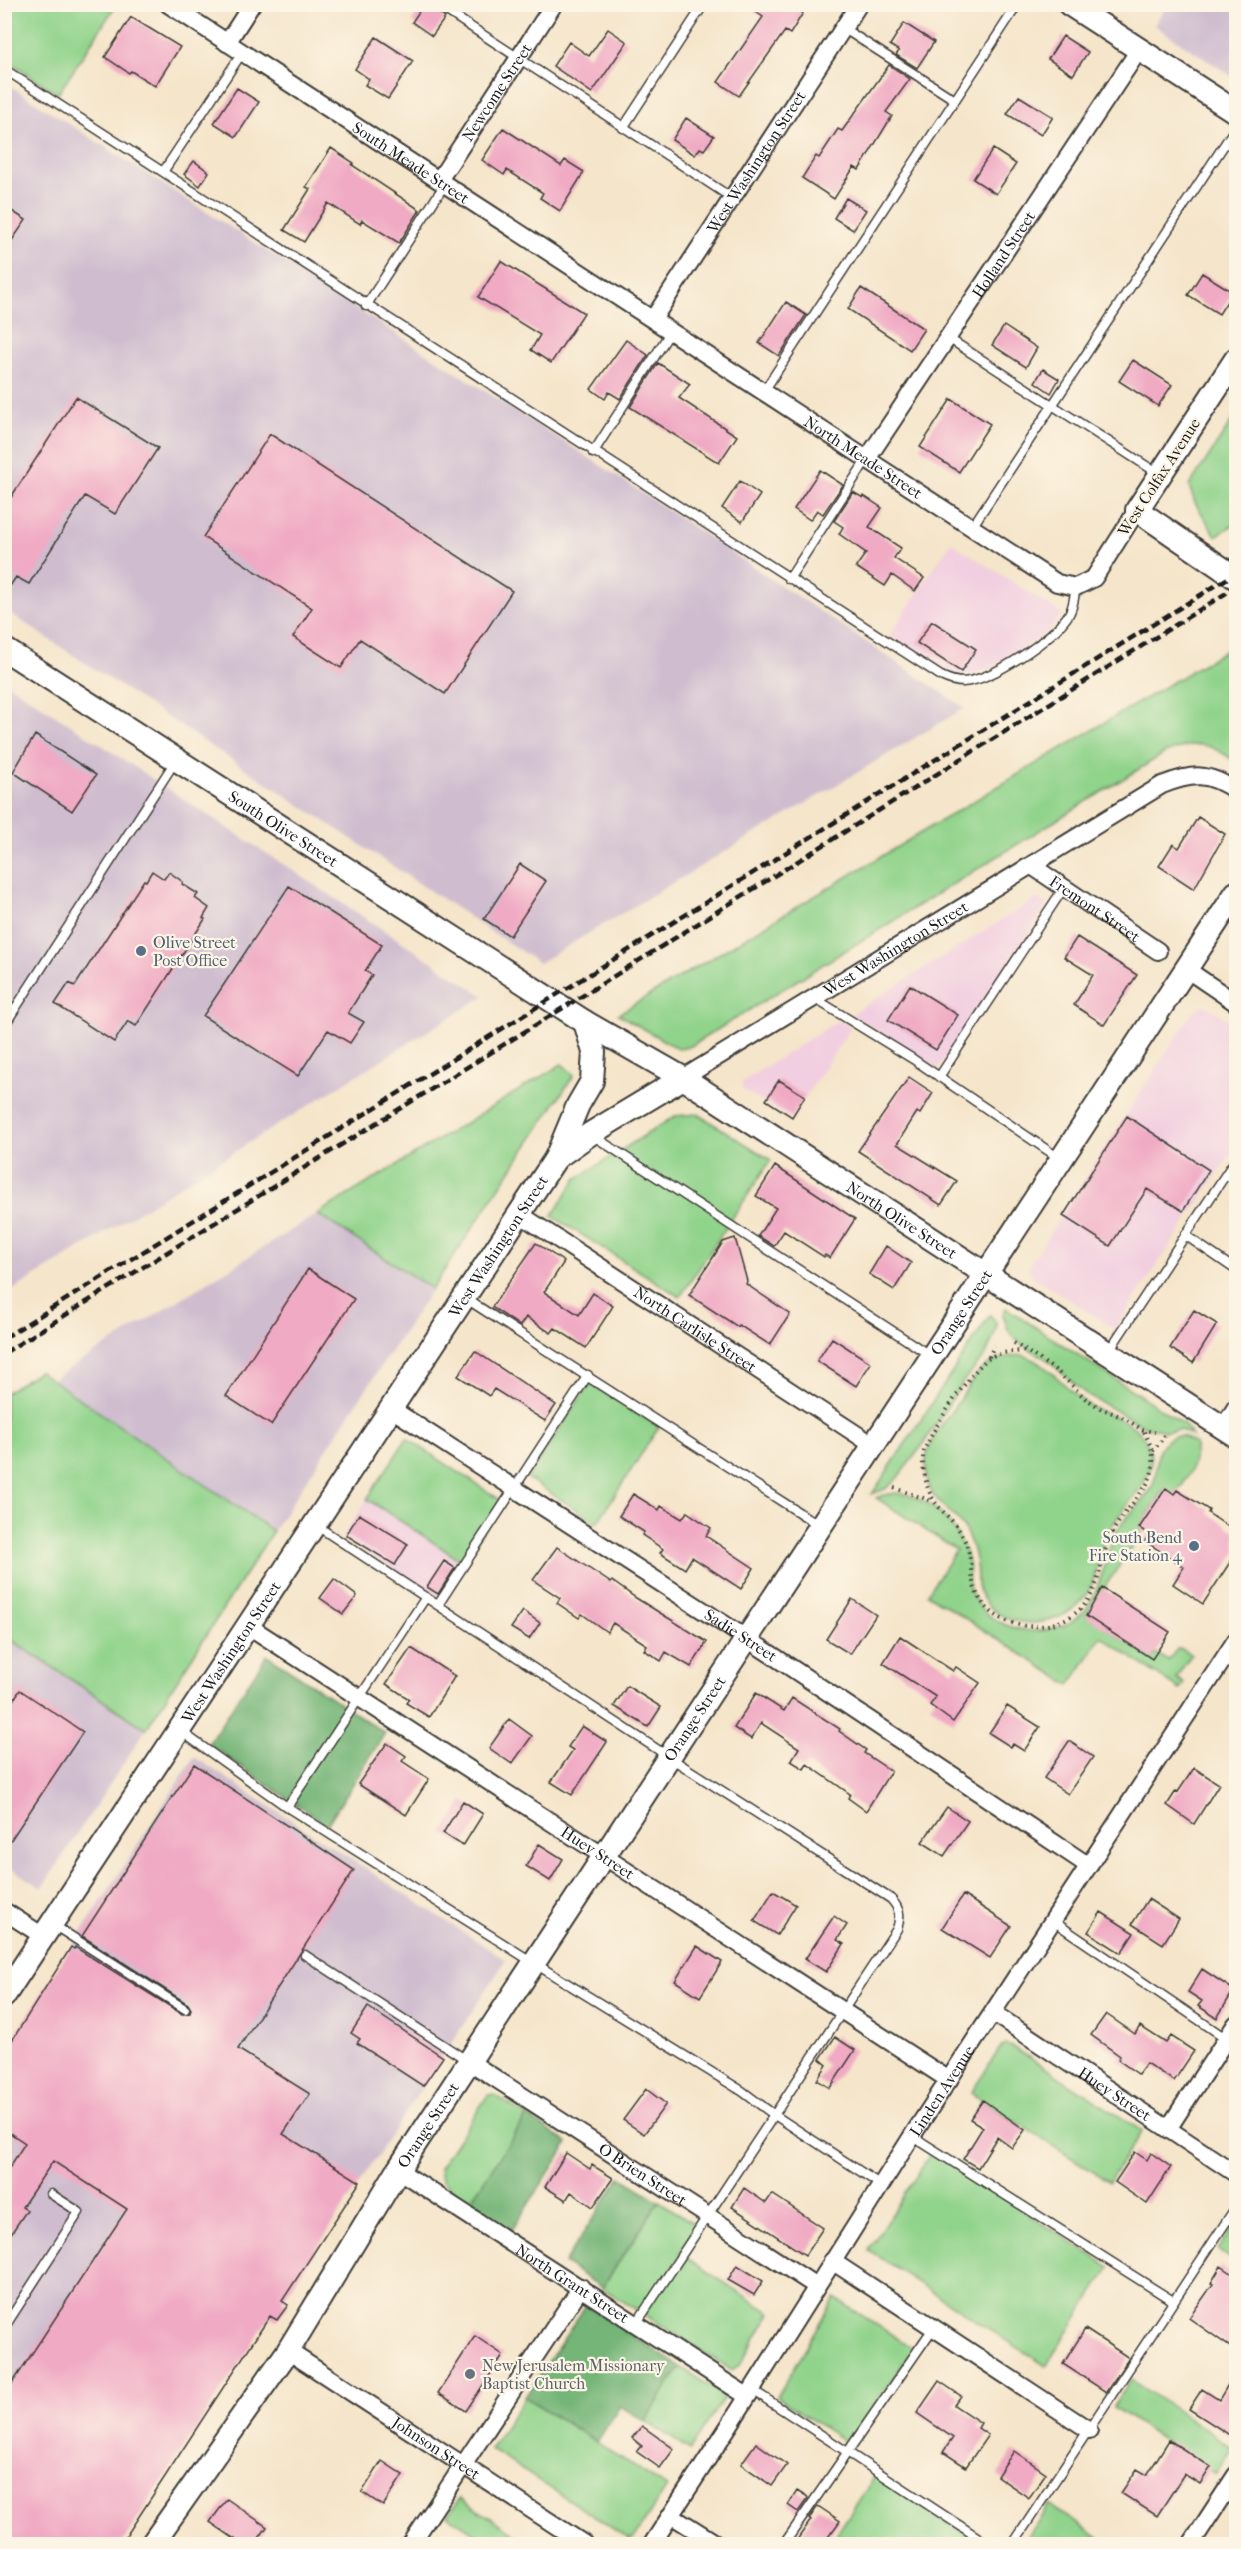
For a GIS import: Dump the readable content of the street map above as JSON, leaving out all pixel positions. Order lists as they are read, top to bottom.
{
  "streets": {
    "street": [
      "Newcome Street",
      "South Meade Street",
      "West Washington Street",
      "Holland Street",
      "North Meade Street",
      "West Colfax Avenue",
      "South Olive Street",
      "Fremont Street",
      "North Olive Street",
      "Orange Street",
      "North Carlisle Street",
      "Sadie Street",
      "Huey Street",
      "Linden Avenue",
      "O Brien Street",
      "North Grant Street",
      "Johnson Street"
    ]
  },
  "crossings": [
    ["Newcome Street", "South Meade Street"],
    ["South Meade Street", "West Washington Street"],
    ["South Meade Street", "North Meade Street"],
    ["West Washington Street", "North Meade Street"],
    ["West Washington Street", "Fremont Street"],
    ["West Washington Street", "North Olive Street"],
    ["West Washington Street", "North Carlisle Street"],
    ["West Washington Street", "Sadie Street"],
    ["West Washington Street", "Huey Street"],
    ["Holland Street", "North Meade Street"],
    ["North Meade Street", "West Colfax Avenue"],
    ["South Olive Street", "North Olive Street"],
    ["North Olive Street", "Orange Street"],
    ["Orange Street", "North Carlisle Street"],
    ["Orange Street", "Sadie Street"],
    ["Orange Street", "Huey Street"],
    ["Orange Street", "O Brien Street"],
    ["Orange Street", "North Grant Street"],
    ["Orange Street", "Johnson Street"],
    ["Sadie Street", "Linden Avenue"],
    ["Huey Street", "Linden Avenue"],
    ["Linden Avenue", "O Brien Street"],
    ["Linden Avenue", "North Grant Street"]
  ],
  "places": ["Olive Street Post Office", "South Bend Fire Station 4", "New Jerusalem Missionary Baptist Church"]
}
